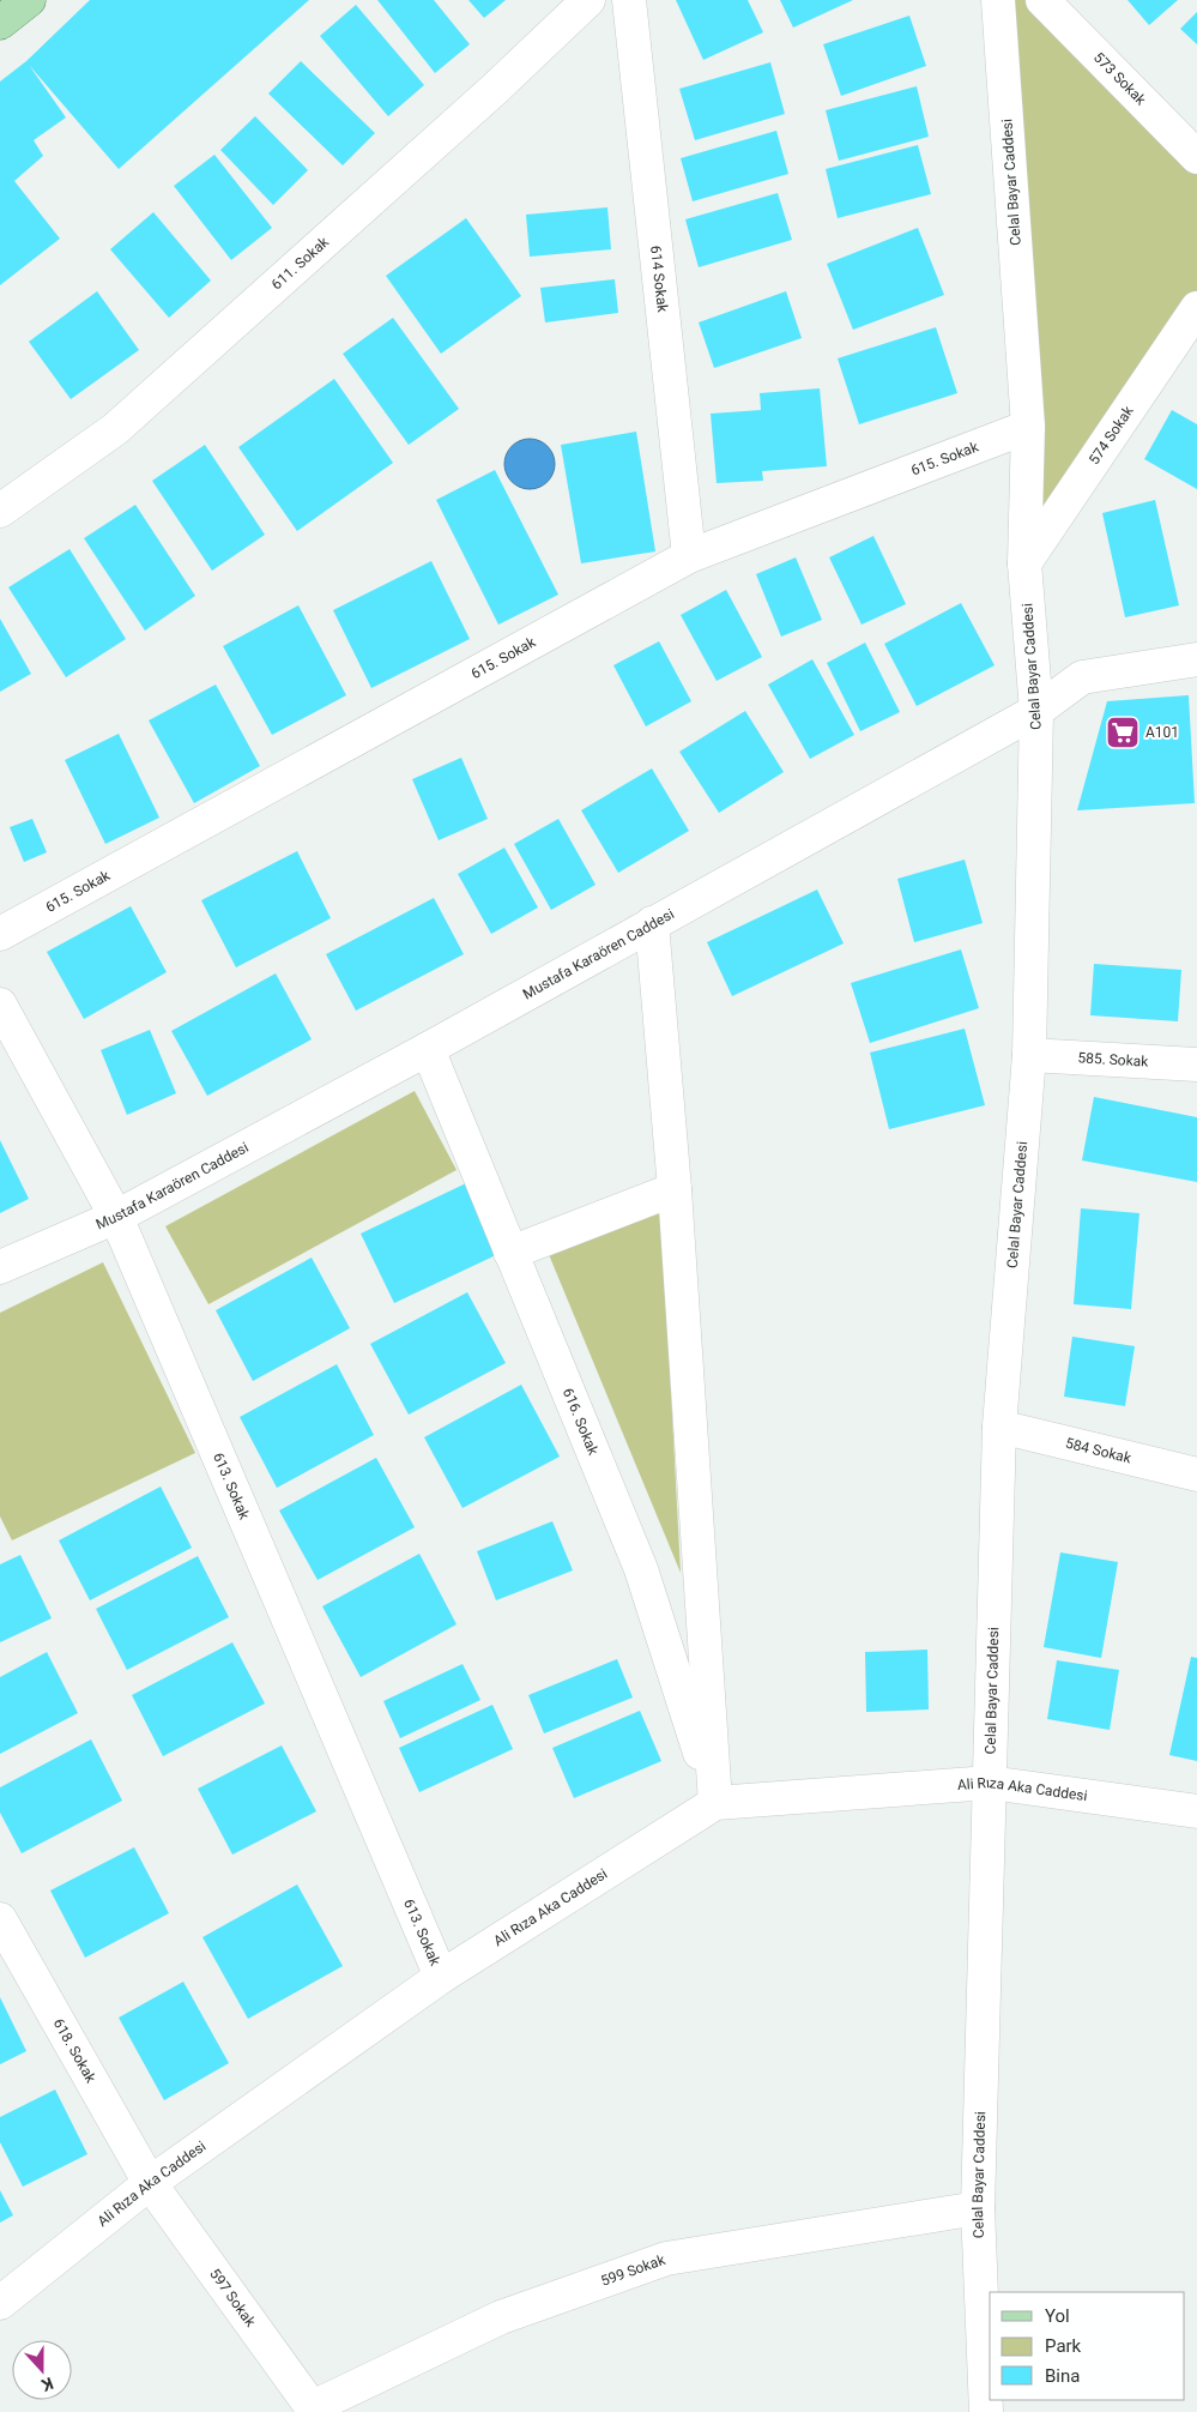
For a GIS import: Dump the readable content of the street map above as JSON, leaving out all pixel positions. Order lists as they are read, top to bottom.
{
  "streets": {
    "street": [
      "573 Sokak",
      "Celal Bayar Caddesi",
      "611. Sokak",
      "614 Sokak",
      "574 Sokak",
      "615. Sokak",
      "Mustafa Karaören Caddesi",
      "585. Sokak",
      "616. Sokak",
      "584 Sokak",
      "613. Sokak",
      "Ali Rıza Aka Caddesi",
      "618. Sokak",
      "599 Sokak",
      "597 Sokak"
    ]
  },
  "crossings": [
    ["Celal Bayar Caddesi", "574 Sokak"],
    ["Celal Bayar Caddesi", "615. Sokak"],
    ["Celal Bayar Caddesi", "Mustafa Karaören Caddesi"],
    ["Celal Bayar Caddesi", "585. Sokak"],
    ["Celal Bayar Caddesi", "584 Sokak"],
    ["Celal Bayar Caddesi", "Ali Rıza Aka Caddesi"],
    ["Celal Bayar Caddesi", "599 Sokak"],
    ["614 Sokak", "615. Sokak"],
    ["Mustafa Karaören Caddesi", "616. Sokak"],
    ["Mustafa Karaören Caddesi", "613. Sokak"],
    ["616. Sokak", "Ali Rıza Aka Caddesi"],
    ["613. Sokak", "Ali Rıza Aka Caddesi"],
    ["Ali Rıza Aka Caddesi", "618. Sokak"],
    ["Ali Rıza Aka Caddesi", "597 Sokak"],
    ["618. Sokak", "597 Sokak"],
    ["599 Sokak", "597 Sokak"]
  ],
  "places": {
    "supermarket": ["A101"]
  },
  "legend": ["Yol", "Park", "Bina"],
  "north": "bottom"
}
